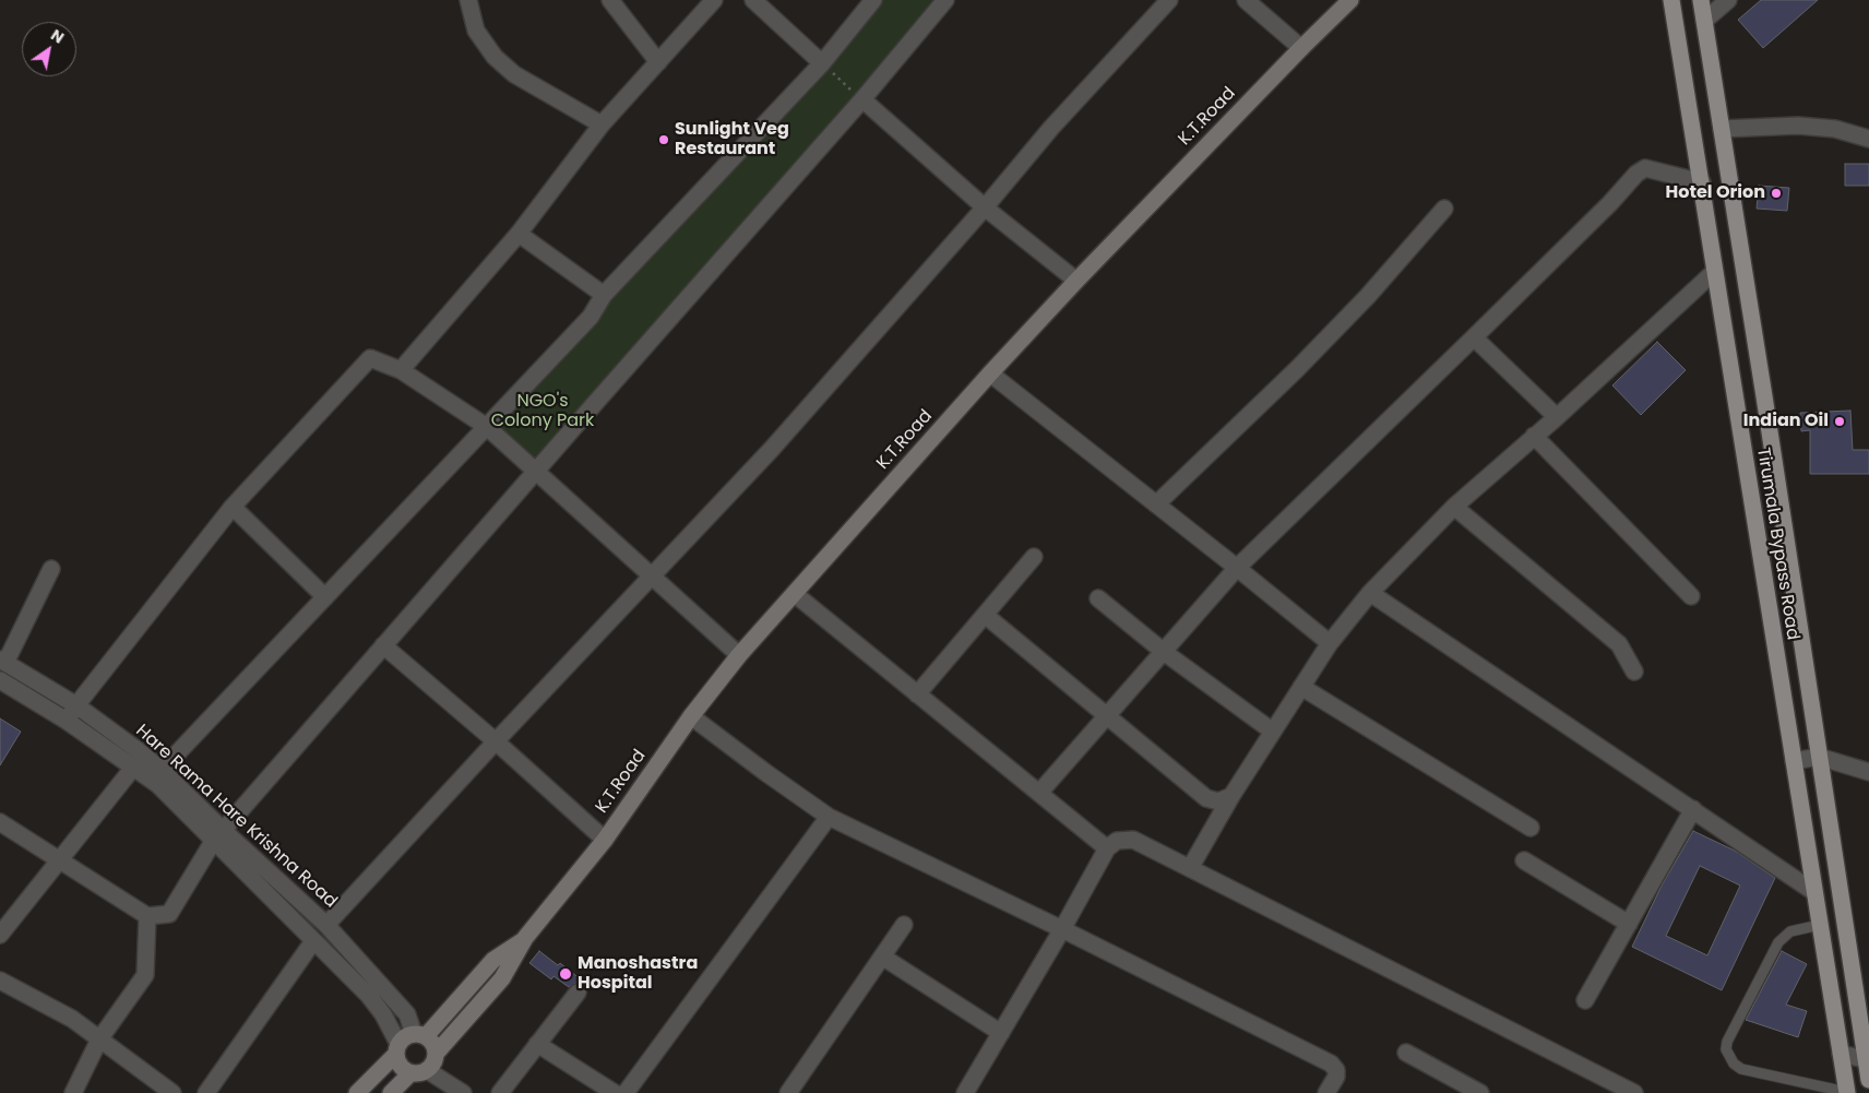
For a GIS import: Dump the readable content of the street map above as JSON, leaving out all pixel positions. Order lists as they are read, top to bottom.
{
  "streets": {
    "main road": ["K.T.Road", "Tirumala Bypass Road"],
    "street": ["Hare Rama Hare Krishna Road"]
  },
  "crossings": [
    ["K.T.Road", "Hare Rama Hare Krishna Road"]
  ],
  "parks": ["NGO's Colony Park"],
  "places": [
    "Sunlight Veg Restaurant",
    "Hotel Orion",
    "Indian Oil",
    "Manoshastra Hospital"
  ],
  "north": "top right"
}
